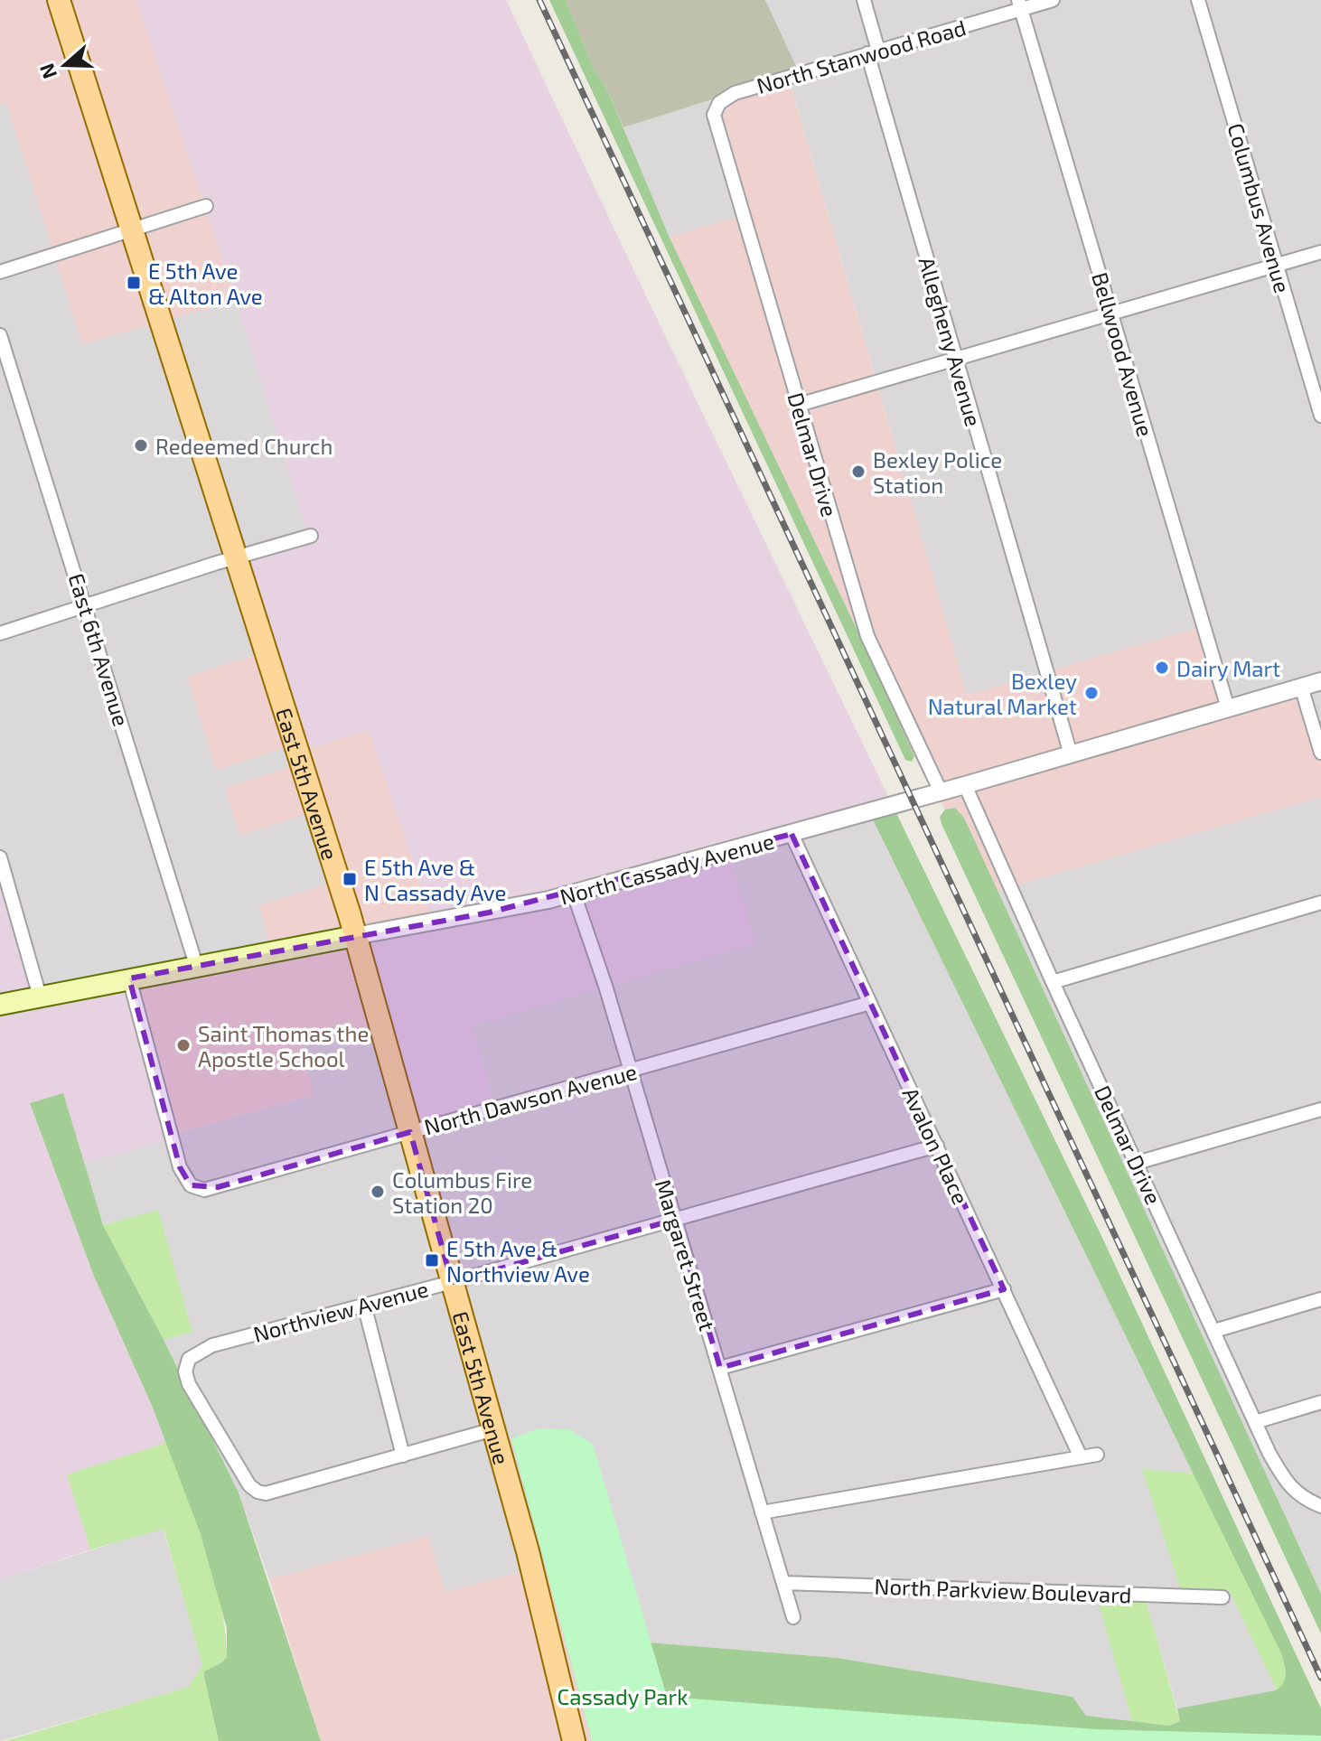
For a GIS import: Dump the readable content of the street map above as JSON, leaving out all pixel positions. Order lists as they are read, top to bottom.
{
  "streets": {
    "main road": ["East 5th Avenue", "North Cassady Avenue"],
    "street": [
      "North Stanwood Road",
      "Columbus Avenue",
      "Allegheny Avenue",
      "Bellwood Avenue",
      "Delmar Drive",
      "East 6th Avenue",
      "North Dawson Avenue",
      "Avalon Place",
      "Margaret Street",
      "Northview Avenue",
      "North Parkview Boulevard"
    ]
  },
  "crossings": [
    ["North Stanwood Road", "Allegheny Avenue"],
    ["North Stanwood Road", "Bellwood Avenue"],
    ["North Stanwood Road", "Delmar Drive"],
    ["Allegheny Avenue", "North Cassady Avenue"],
    ["Bellwood Avenue", "North Cassady Avenue"],
    ["Delmar Drive", "North Cassady Avenue"],
    ["East 6th Avenue", "North Cassady Avenue"],
    ["East 5th Avenue", "North Cassady Avenue"],
    ["East 5th Avenue", "North Dawson Avenue"],
    ["East 5th Avenue", "Northview Avenue"],
    ["North Cassady Avenue", "North Dawson Avenue"],
    ["North Cassady Avenue", "Avalon Place"],
    ["North Cassady Avenue", "Margaret Street"],
    ["North Dawson Avenue", "Avalon Place"],
    ["North Dawson Avenue", "Margaret Street"],
    ["Avalon Place", "Northview Avenue"],
    ["Margaret Street", "Northview Avenue"],
    ["Margaret Street", "North Parkview Boulevard"]
  ],
  "parks": ["Cassady Park"],
  "places": {
    "transit": ["E 5th Ave & Alton Ave", "E 5th Ave & N Cassady Ave", "E 5th Ave & Northview Ave"],
    "other": [
      "Redeemed Church",
      "Bexley Police Station",
      "Dairy Mart",
      "Bexley Natural Market",
      "Saint Thomas the Apostle School",
      "Columbus Fire Station 20"
    ]
  },
  "north": "left"
}
